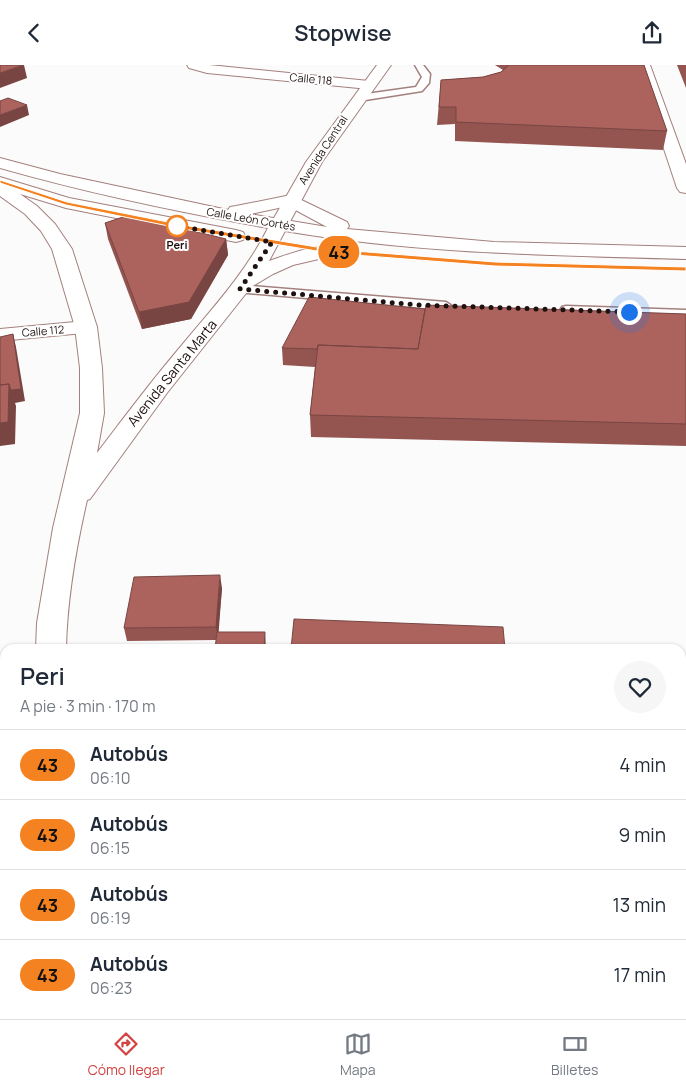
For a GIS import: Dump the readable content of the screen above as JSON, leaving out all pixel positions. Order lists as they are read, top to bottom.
{
  "streets": {
    "main road": [
      "Calle 118",
      "Avenida Central",
      "Calle León Cortés",
      "Calle 112",
      "Avenida Santa Marta"
    ]
  },
  "crossings": [
    ["Calle 118", "Avenida Central"],
    ["Avenida Central", "Calle León Cortés"],
    ["Avenida Central", "Avenida Santa Marta"],
    ["Calle León Cortés", "Avenida Santa Marta"],
    ["Calle 112", "Avenida Santa Marta"]
  ],
  "places": ["Peri"],
  "lines": ["bus line 43"],
  "page": {
    "header": "Stopwise",
    "on_map": "43",
    "heading": ["Peri", "A pie · 3 min · 170 m"],
    "list": [
      {
        "mark": "43",
        "name": "Autobús",
        "note": "06:10",
        "value": "4 min"
      },
      {
        "mark": "43",
        "name": "Autobús",
        "note": "06:15",
        "value": "9 min"
      },
      {
        "mark": "43",
        "name": "Autobús",
        "note": "06:19",
        "value": "13 min"
      },
      {
        "mark": "43",
        "name": "Autobús",
        "note": "06:23",
        "value": "17 min"
      }
    ],
    "tabs": ["Cómo llegar", "Mapa", "Billetes"]
  }
}
